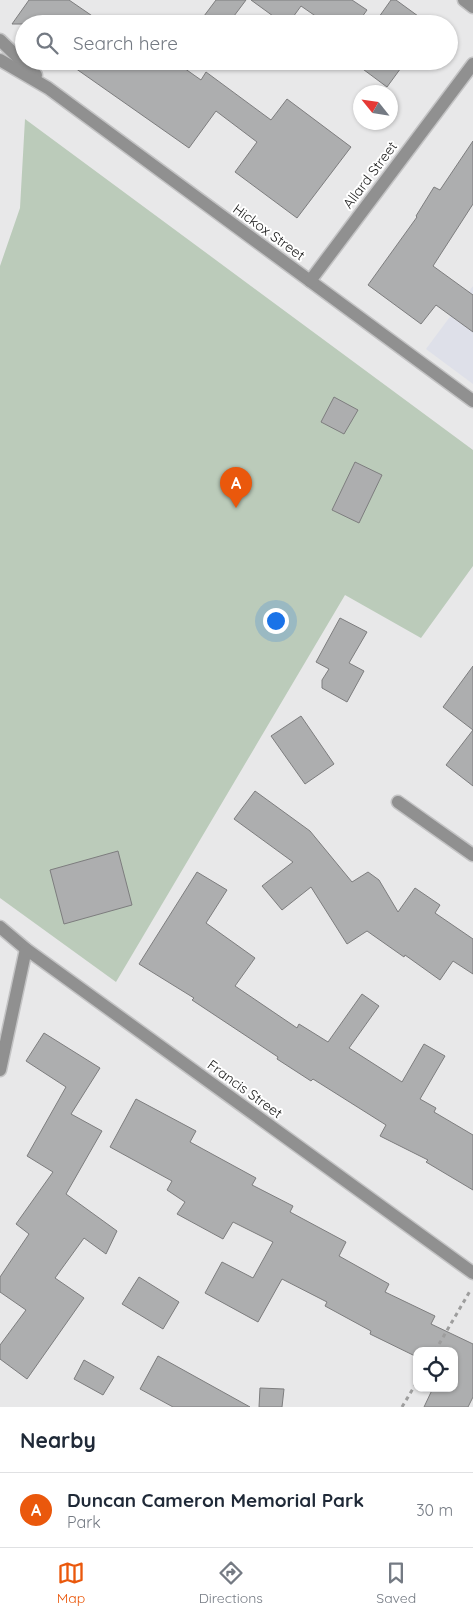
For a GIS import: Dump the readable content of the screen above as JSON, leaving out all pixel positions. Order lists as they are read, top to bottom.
{
  "streets": {
    "street": ["Allard Street", "Hickox Street", "Francis Street"]
  },
  "crossings": [
    ["Allard Street", "Hickox Street"]
  ],
  "north": "top left",
  "page": {
    "search": "Search here",
    "pins": "A",
    "heading": "Nearby",
    "list": [
      {
        "mark": "A",
        "name": "Duncan Cameron Memorial Park",
        "note": "Park",
        "value": "30 m"
      }
    ],
    "nav": ["Map", "Directions", "Saved"]
  }
}
